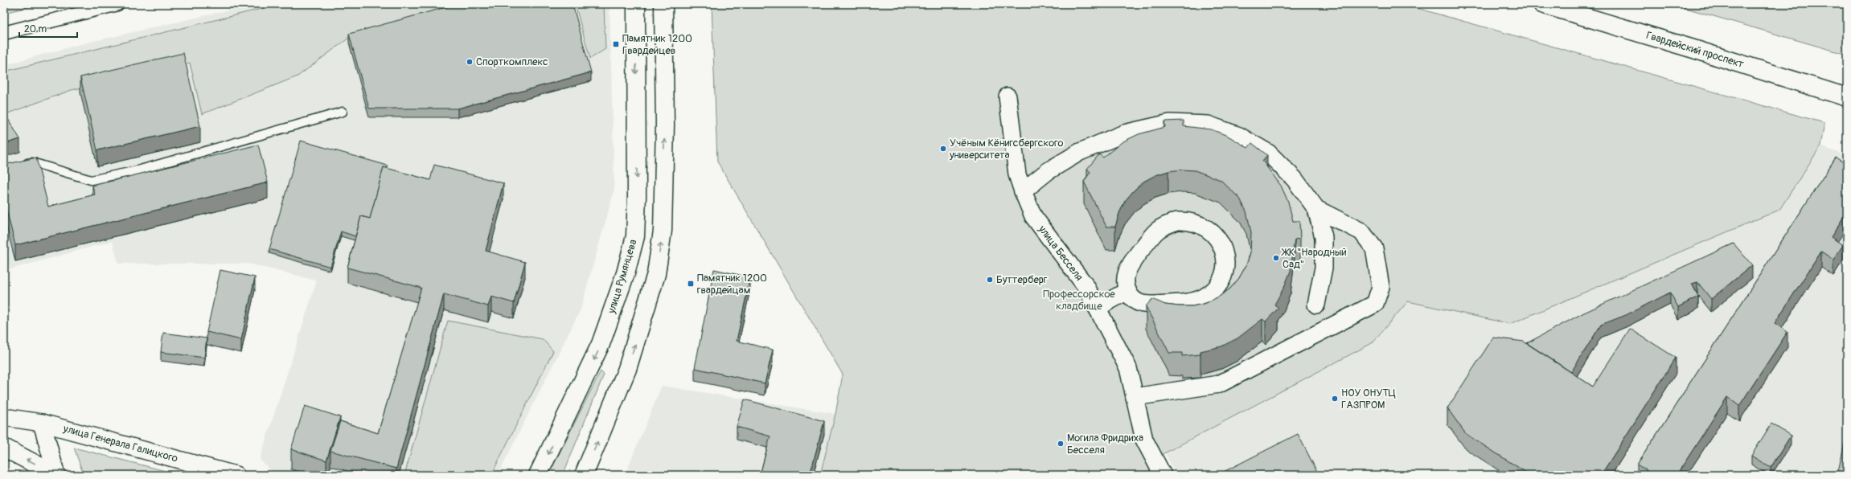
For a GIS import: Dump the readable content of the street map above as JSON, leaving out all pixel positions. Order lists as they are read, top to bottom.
{
  "streets": {
    "main road": ["Гвардейский проспект", "улица Румянцева"],
    "street": ["улица Бесселя", "улица Генерала Галицкого"]
  },
  "parks": ["Профессорское кладбище"],
  "places": {
    "transit": ["Памятник 1200 Гвардейцев", "Памятник 1200 гвардейцам"],
    "other": [
      "Спорткомплекс",
      "Учёным Кёнигсбергского университета",
      "ЖК \"Народный Сад\"",
      "Буттерберг",
      "НОУ ОНУТЦ ГАЗПРОМ",
      "Могила Фридриха Бесселя"
    ]
  },
  "scale_bar": "20 m"
}
